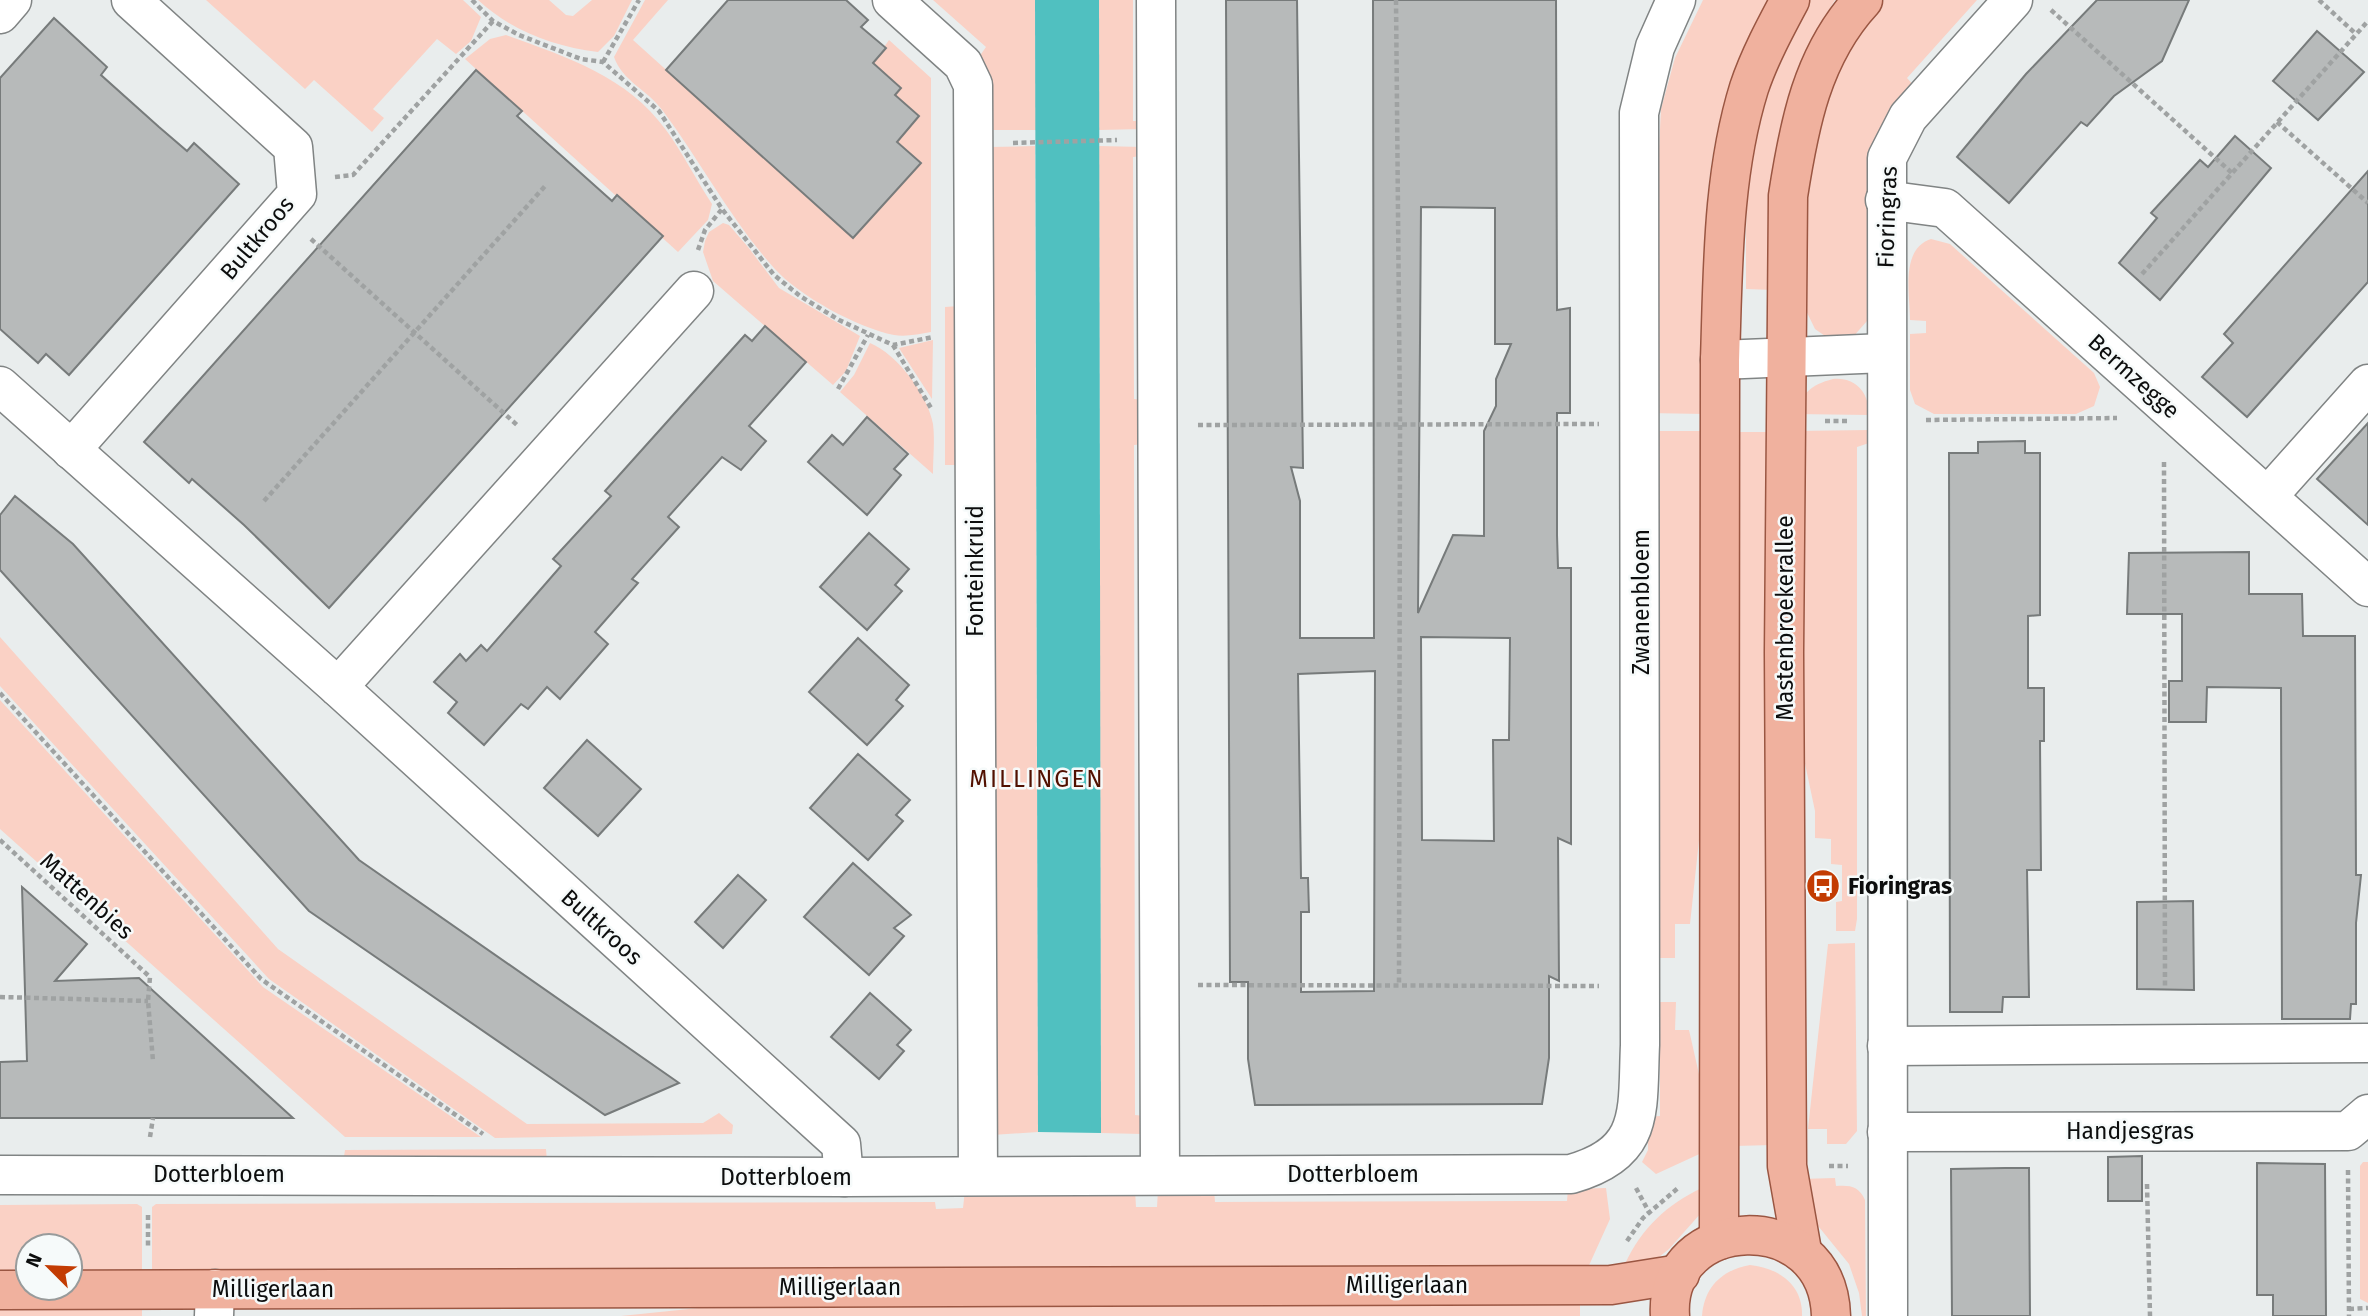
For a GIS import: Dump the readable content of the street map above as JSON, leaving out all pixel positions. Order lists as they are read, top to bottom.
{
  "streets": {
    "main road": ["Mastenbroekerallee", "Milligerlaan"],
    "street": [
      "Fioringras",
      "Bultkroos",
      "Bermzegge",
      "Fonteinkruid",
      "Zwanenbloem",
      "Handjesgras",
      "Dotterbloem"
    ],
    "path": ["Mattenbies"]
  },
  "crossings": [
    ["Fioringras", "Bermzegge"],
    ["Fioringras", "Handjesgras"],
    ["Bultkroos", "Dotterbloem"],
    ["Fonteinkruid", "Dotterbloem"],
    ["Zwanenbloem", "Dotterbloem"]
  ],
  "districts": ["MILLINGEN"],
  "places": {
    "bus stop": ["Fioringras"]
  },
  "north": "top left"
}
